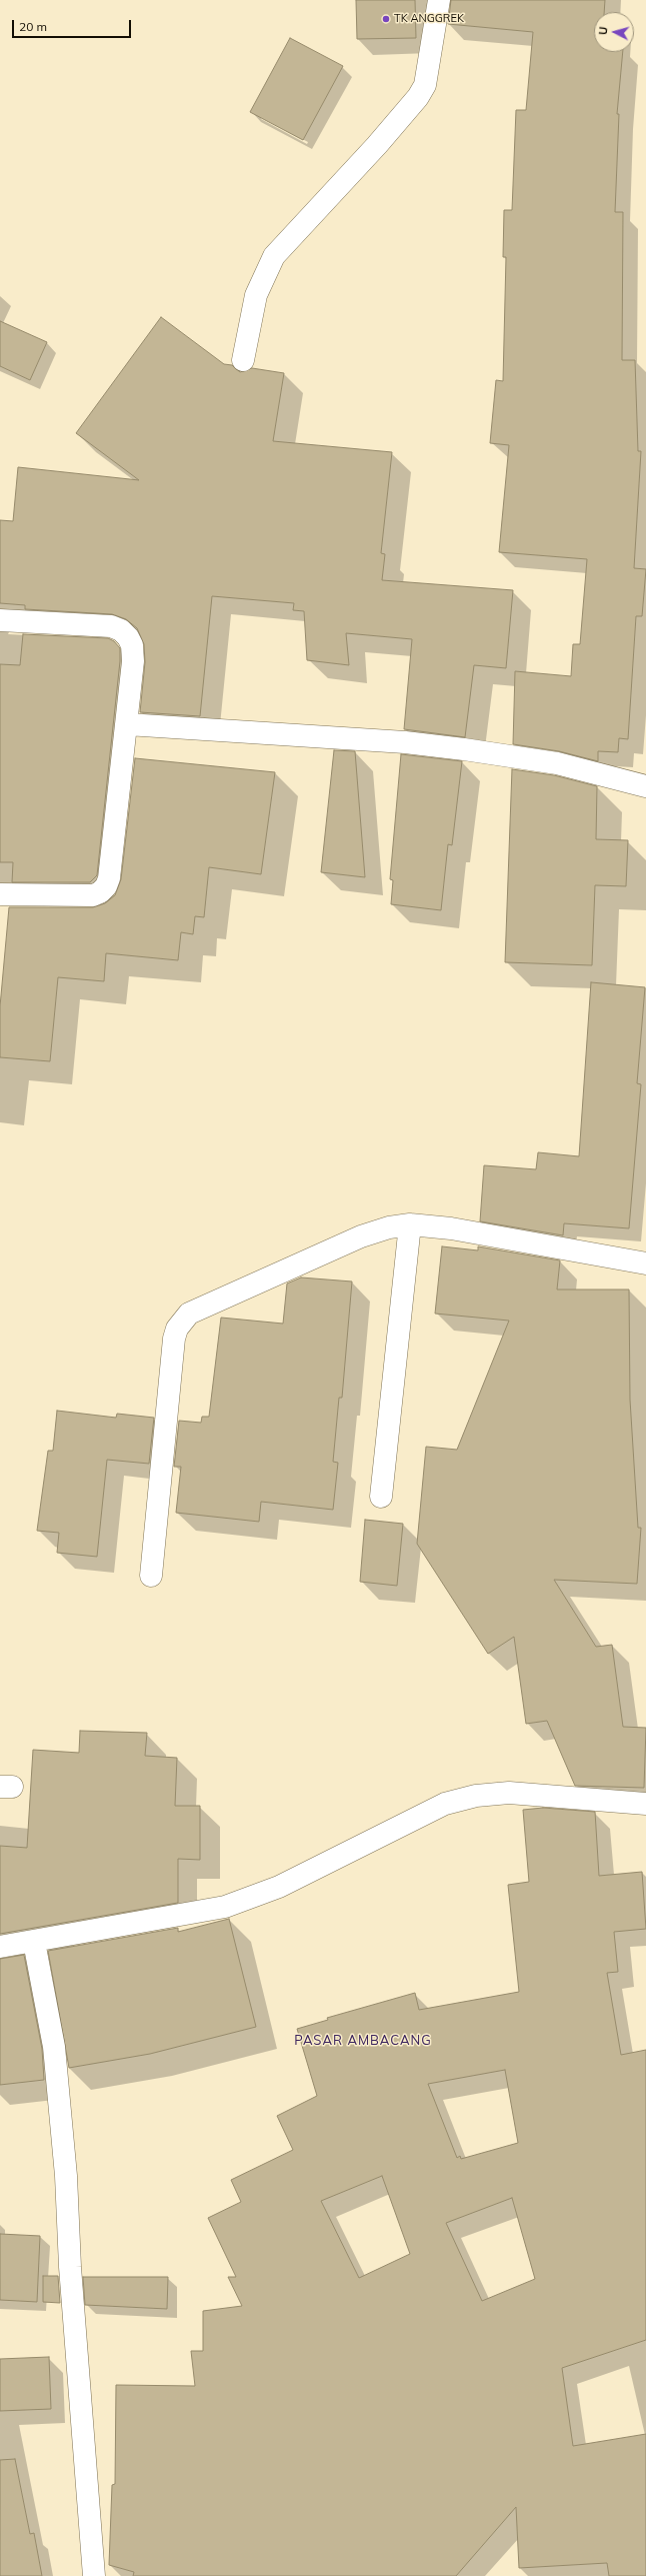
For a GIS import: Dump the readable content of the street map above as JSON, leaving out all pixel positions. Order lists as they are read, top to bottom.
{
  "districts": ["PASAR AMBACANG"],
  "places": ["TK ANGGREK"],
  "scale_bar": "20 m",
  "north": "left"
}
